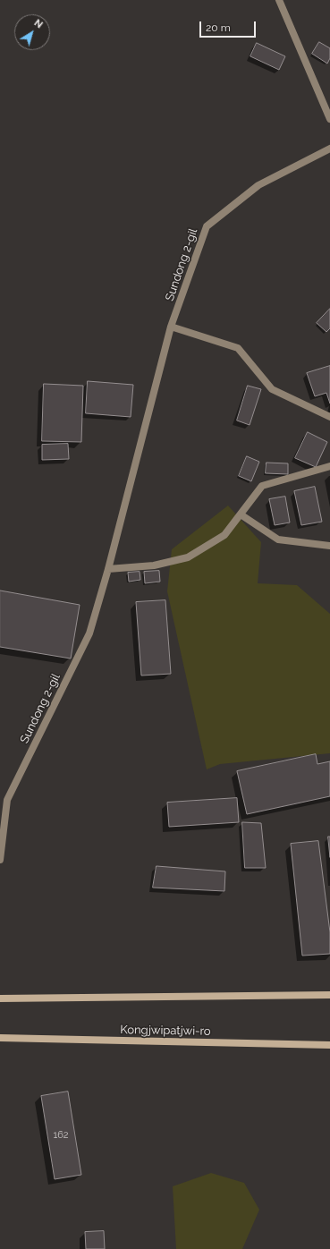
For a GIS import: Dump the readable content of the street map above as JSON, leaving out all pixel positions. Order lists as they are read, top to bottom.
{
  "streets": {
    "main road": ["Kongjwipatjwi-ro"],
    "street": ["Sundong 2-gil"]
  },
  "house_numbers": ["162"],
  "scale_bar": "20 m",
  "north": "top right"
}
